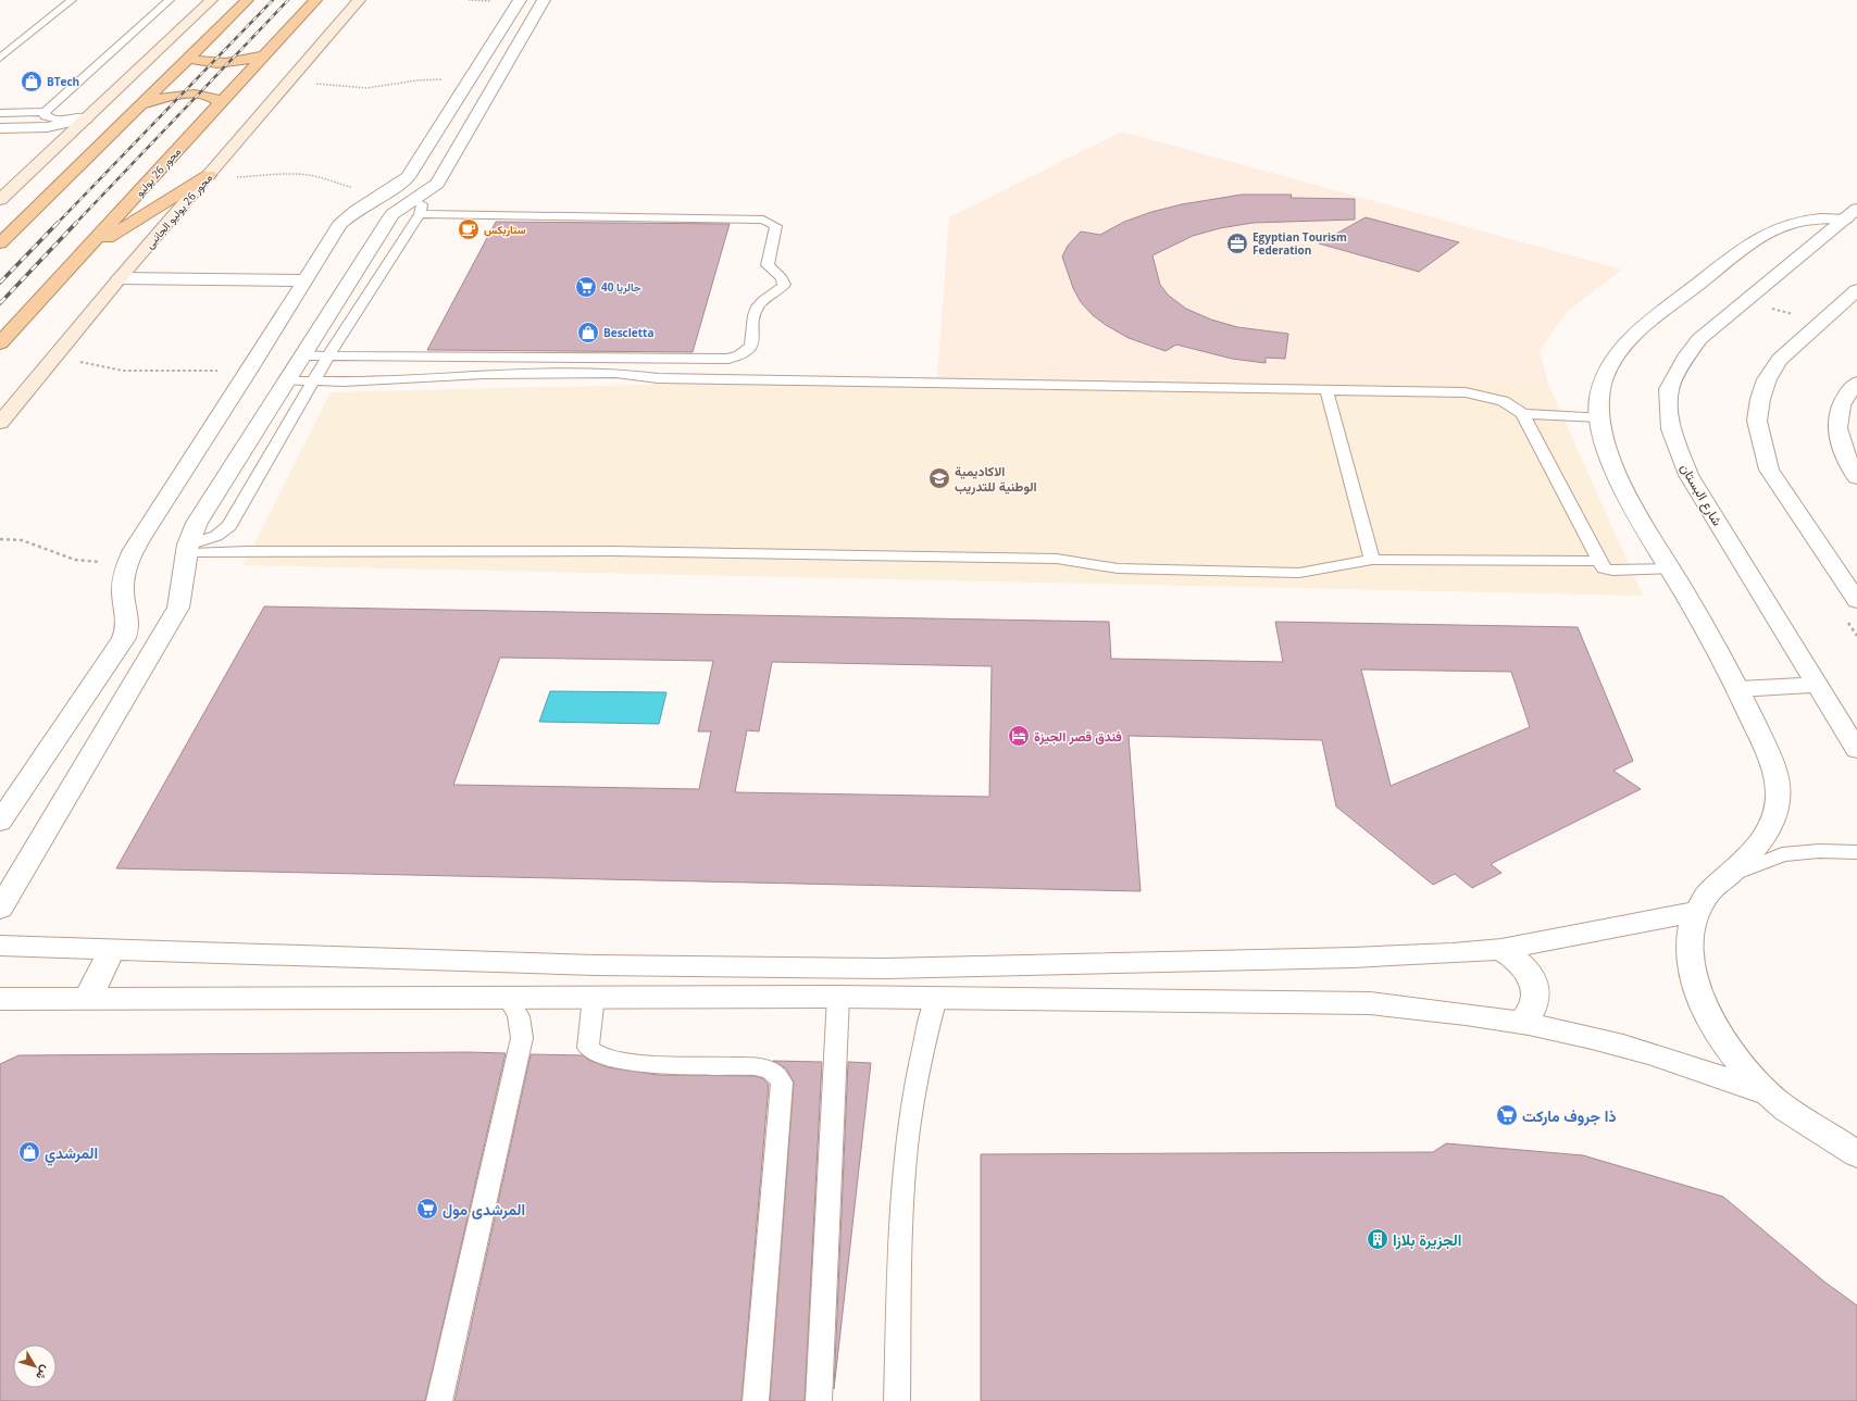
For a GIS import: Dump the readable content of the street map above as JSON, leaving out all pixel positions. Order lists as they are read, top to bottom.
{
  "streets": {
    "highway": ["محور 26 يوليو"],
    "main road": ["محور 26 يوليو الجانبى"],
    "street": ["شارع البستان"]
  },
  "places": {
    "shop": ["BTech", "Bescletta", "المرشدي"],
    "cafe": ["ستاربكس"],
    "office": ["Egyptian Tourism Federation"],
    "supermarket": ["جالريا 40", "ذا جروف ماركت", "المرشدى مول"],
    "school or university": ["الاكاديمية الوطنية للتدريب"],
    "hotel": ["فندق قصر الجيزة"],
    "building": ["الجزيرة بلازا"]
  },
  "north": "bottom right"
}
